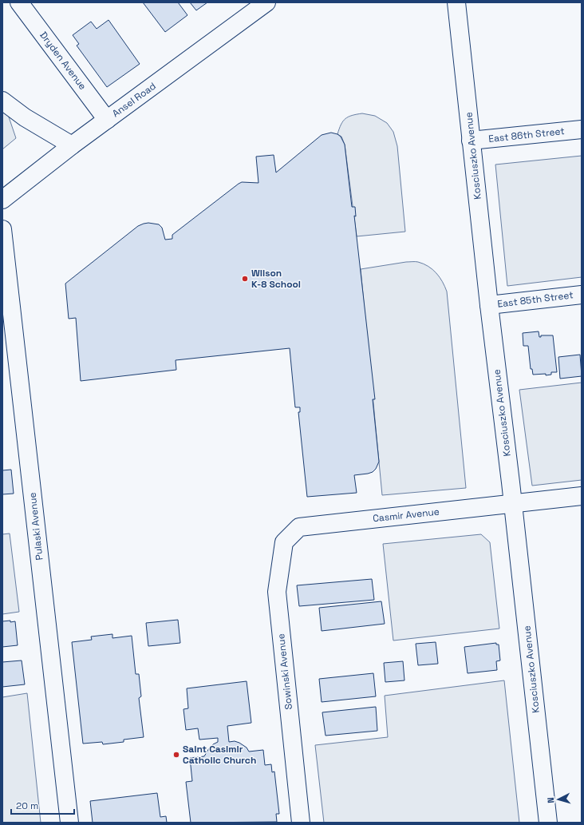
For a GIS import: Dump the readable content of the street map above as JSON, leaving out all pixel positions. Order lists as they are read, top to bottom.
{
  "streets": {
    "street": [
      "Dryden Avenue",
      "Ansel Road",
      "East 86th Street",
      "Kosciuszko Avenue",
      "East 85th Street",
      "Casmir Avenue",
      "Pulaski Avenue",
      "Sowinski Avenue"
    ]
  },
  "crossings": [
    ["Dryden Avenue", "Ansel Road"],
    ["East 86th Street", "Kosciuszko Avenue"],
    ["Kosciuszko Avenue", "East 85th Street"],
    ["Kosciuszko Avenue", "Casmir Avenue"],
    ["Casmir Avenue", "Sowinski Avenue"]
  ],
  "places": ["Wilson K-8 School", "Saint Casimir Catholic Church"],
  "scale_bar": "20 m",
  "north": "left"
}
